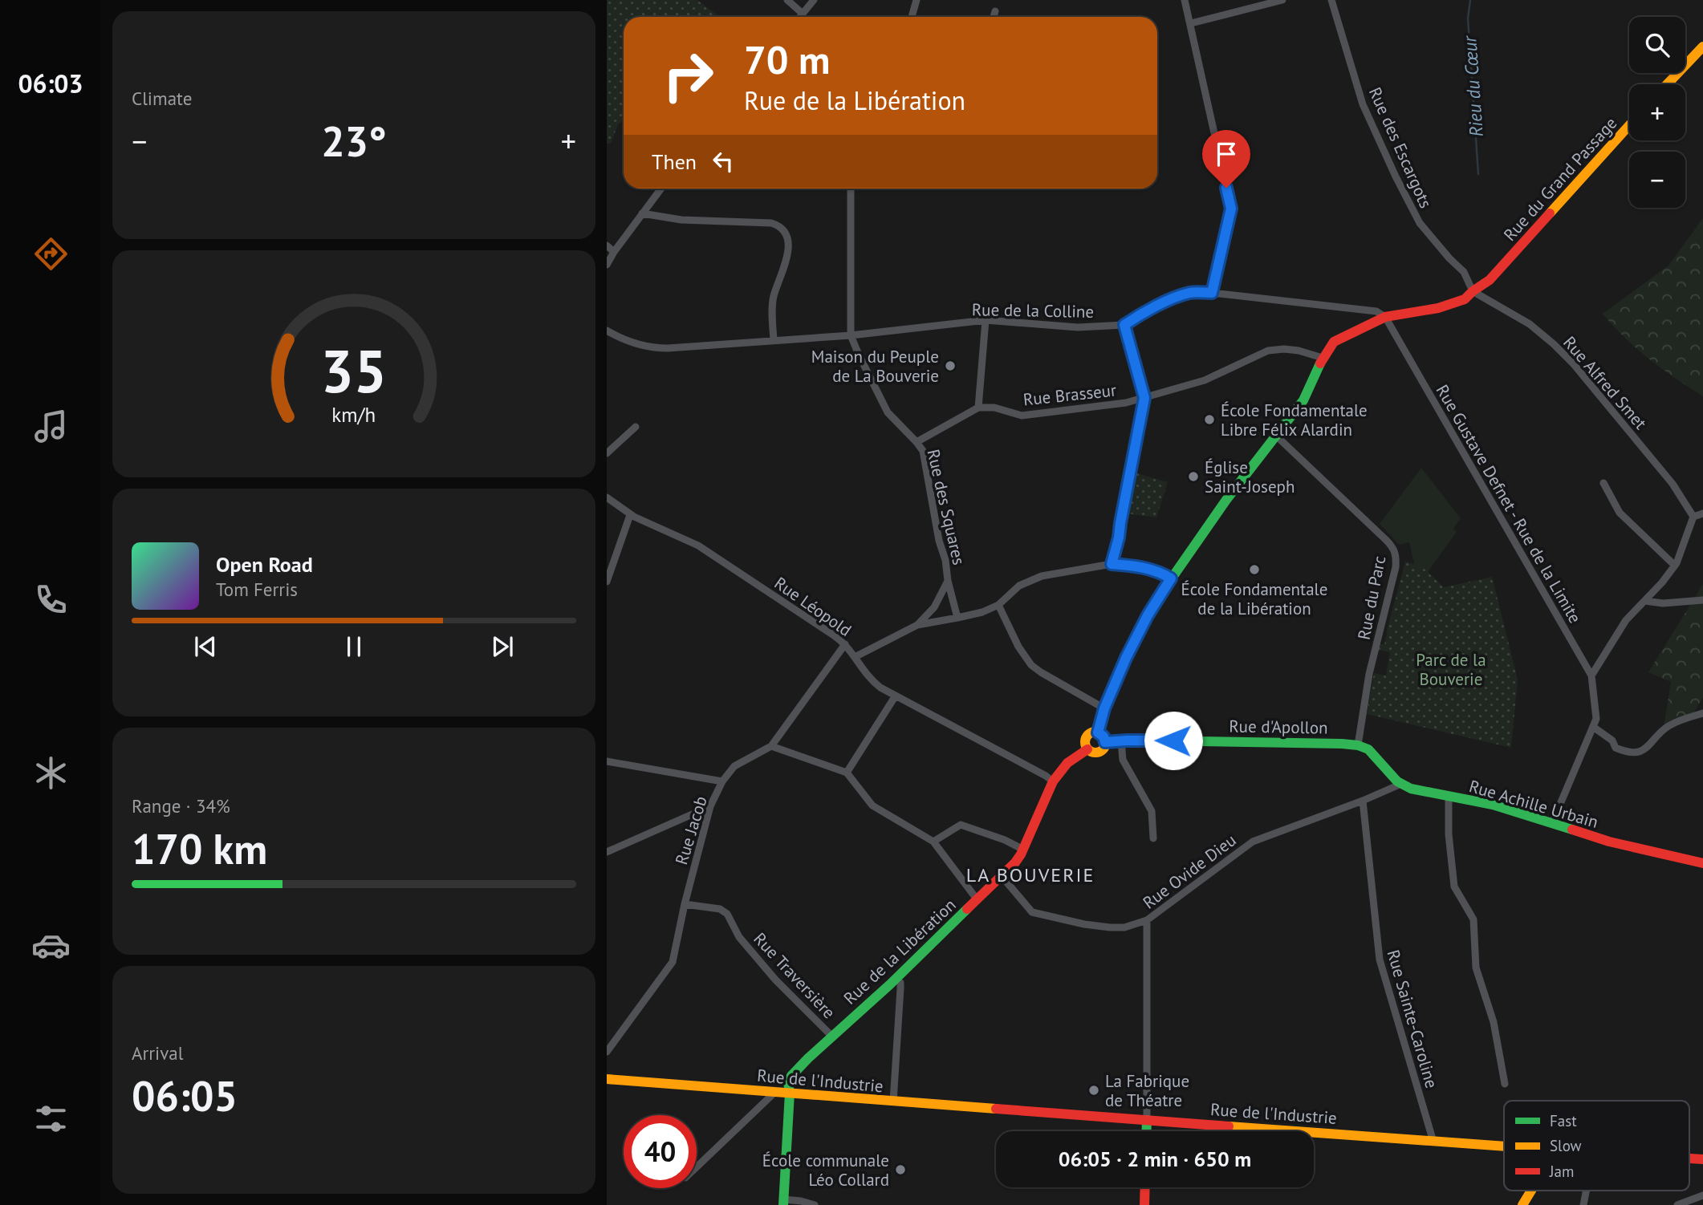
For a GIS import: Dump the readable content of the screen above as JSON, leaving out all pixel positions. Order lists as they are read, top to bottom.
{
  "streets": {
    "street": [
      "Rue des Escargots",
      "Rue du Grand Passage",
      "Rue de la Colline",
      "Rue Alfred Smet",
      "Rue Brasseur",
      "Rue Gustave Defnet - Rue de la Limite",
      "Rue des Squares",
      "Rue du Parc",
      "Rue Léopold",
      "Rue d'Apollon",
      "Rue Achille Urbain",
      "Rue Jacob",
      "Rue Ovide Dieu",
      "Rue de la Libération",
      "Rue Traversière",
      "Rue Sainte-Caroline",
      "Rue de l'Industrie"
    ]
  },
  "crossings": [
    ["Rue des Escargots", "Rue du Grand Passage"],
    ["Rue des Escargots", "Rue Alfred Smet"],
    ["Rue du Grand Passage", "Rue Alfred Smet"],
    ["Rue de la Colline", "Rue Gustave Defnet - Rue de la Limite"],
    ["Rue de la Colline", "Rue des Squares"],
    ["Rue Gustave Defnet - Rue de la Limite", "Rue Achille Urbain"],
    ["Rue des Squares", "Rue Léopold"],
    ["Rue du Parc", "Rue d'Apollon"],
    ["Rue Léopold", "Rue Jacob"],
    ["Rue Léopold", "Rue de la Libération"],
    ["Rue d'Apollon", "Rue de la Libération"],
    ["Rue Achille Urbain", "Rue Ovide Dieu"],
    ["Rue Jacob", "Rue Traversière"],
    ["Rue Ovide Dieu", "Rue de la Libération"],
    ["Rue Ovide Dieu", "Rue Sainte-Caroline"],
    ["Rue de la Libération", "Rue Traversière"],
    ["Rue de la Libération", "Rue de l'Industrie"],
    ["Rue Sainte-Caroline", "Rue de l'Industrie"]
  ],
  "districts": ["LA BOUVERIE"],
  "water": ["Rieu du Cœur"],
  "parks": ["Parc de la Bouverie"],
  "places": [
    "Maison du Peuple de La Bouverie",
    "École Fondamentale Libre Félix Alardin",
    "Église Saint-Joseph",
    "École Fondamentale de la Libération",
    "La Fabrique de Théatre",
    "École communale Léo Collard"
  ],
  "legend": ["Fast", "Slow", "Jam"],
  "page": {
    "tabs": "06:03",
    "tile": [
      "Climate",
      ["Range · 34%", "170 km"],
      ["Arrival", "06:05"]
    ],
    "map_buttons": ["+", "−"],
    "turn": ["70 m", "Rue de la Libération"],
    "heat": ["−", "23°", "+"],
    "then": "Then",
    "song": ["Open Road", "Tom Ferris"],
    "limit": "40",
    "trip": "06:05 · 2 min · 650 m",
    "gauge": ["35", "km/h"]
  }
}
